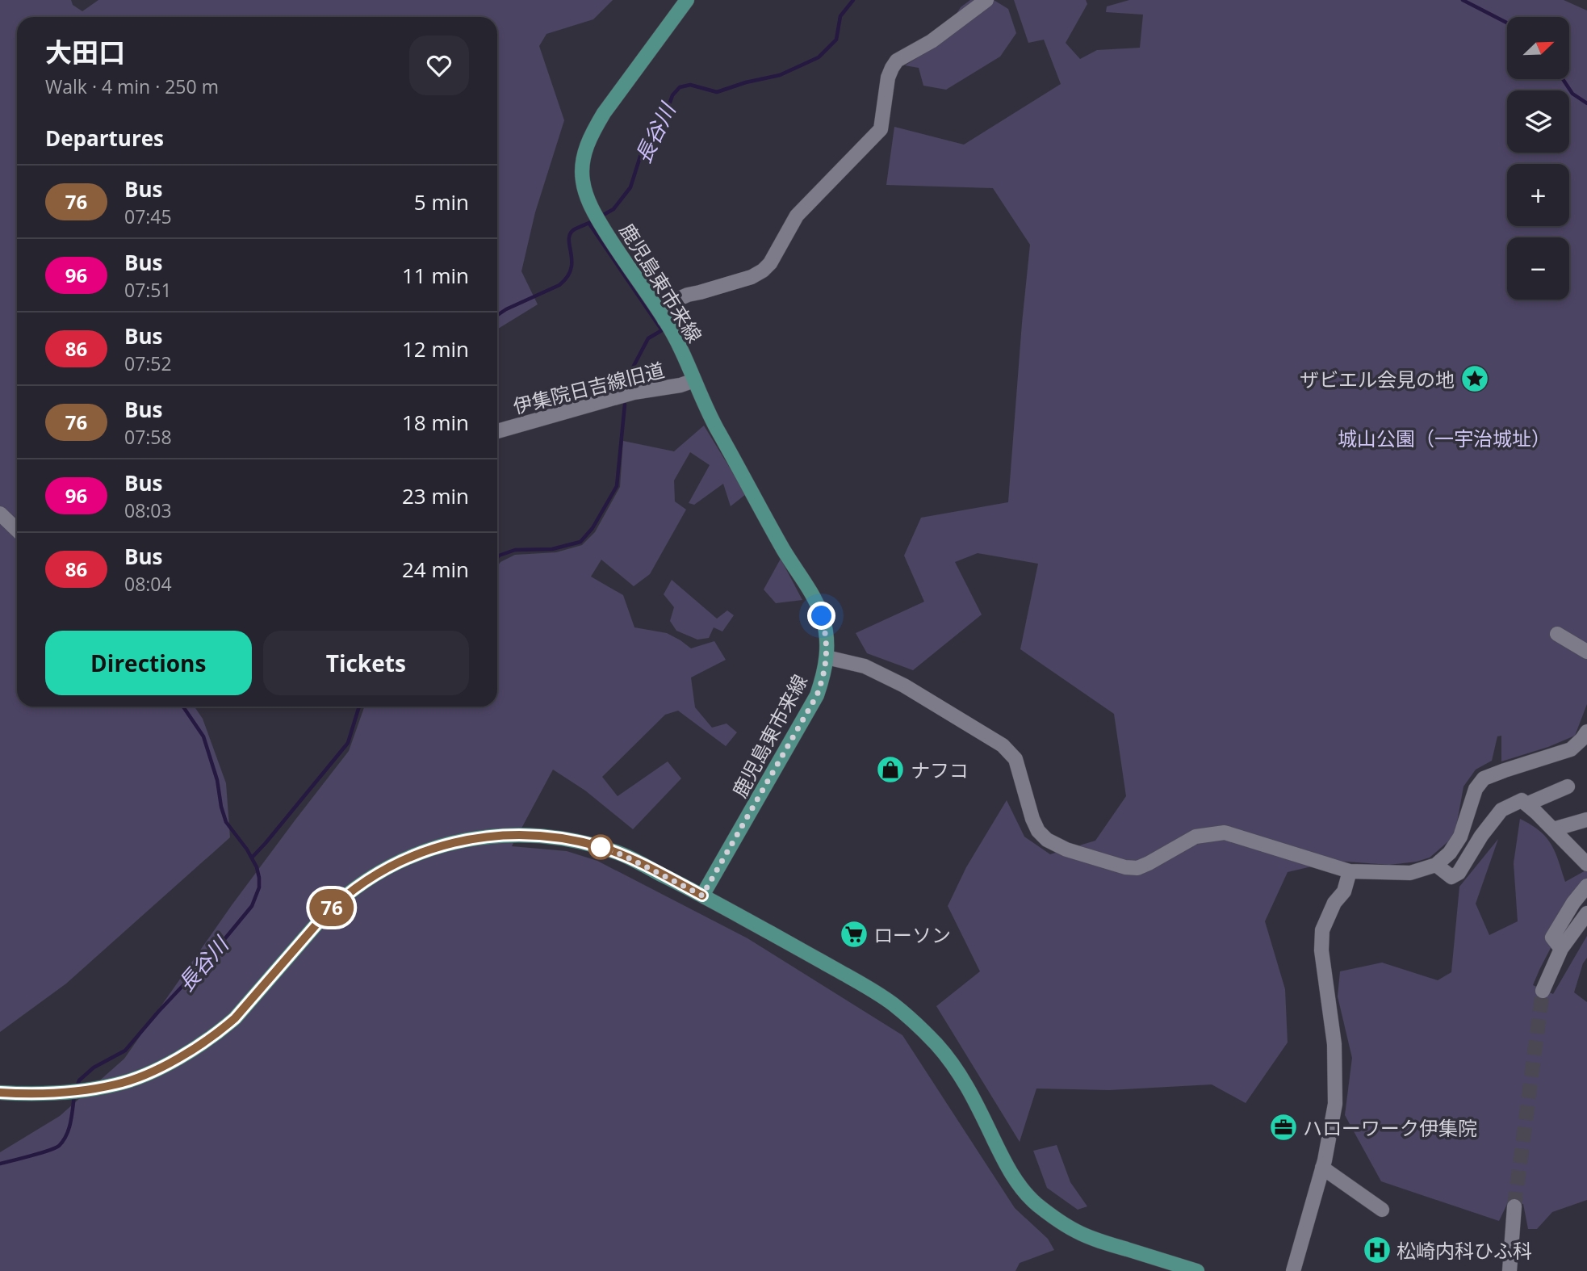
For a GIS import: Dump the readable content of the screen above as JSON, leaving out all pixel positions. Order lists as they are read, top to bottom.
{
  "streets": {
    "main road": ["鹿児島東市来線"],
    "street": ["伊集院日吉線旧道"]
  },
  "crossings": [
    ["鹿児島東市来線", "伊集院日吉線旧道"]
  ],
  "water": ["長谷川"],
  "parks": ["城山公園（一宇治城址）"],
  "places": {
    "place": ["ザビエル会見の地"],
    "shop": ["ナフコ"],
    "supermarket": ["ローソン"],
    "office": ["ハローワーク伊集院"],
    "hospital": ["松崎内科ひふ科"]
  },
  "lines": ["bus line 76"],
  "north": "top right",
  "page": {
    "on_map": "76",
    "map_buttons": ["+", "−"],
    "heading": [
      ["大田口", "Walk · 4 min · 250 m"],
      "Departures"
    ],
    "list": [
      {
        "mark": "76",
        "name": "Bus",
        "note": "07:45",
        "value": "5 min"
      },
      {
        "mark": "96",
        "name": "Bus",
        "note": "07:51",
        "value": "11 min"
      },
      {
        "mark": "86",
        "name": "Bus",
        "note": "07:52",
        "value": "12 min"
      },
      {
        "mark": "76",
        "name": "Bus",
        "note": "07:58",
        "value": "18 min"
      },
      {
        "mark": "96",
        "name": "Bus",
        "note": "08:03",
        "value": "23 min"
      },
      {
        "mark": "86",
        "name": "Bus",
        "note": "08:04",
        "value": "24 min"
      }
    ],
    "buttons": ["Directions", "Tickets"]
  }
}
